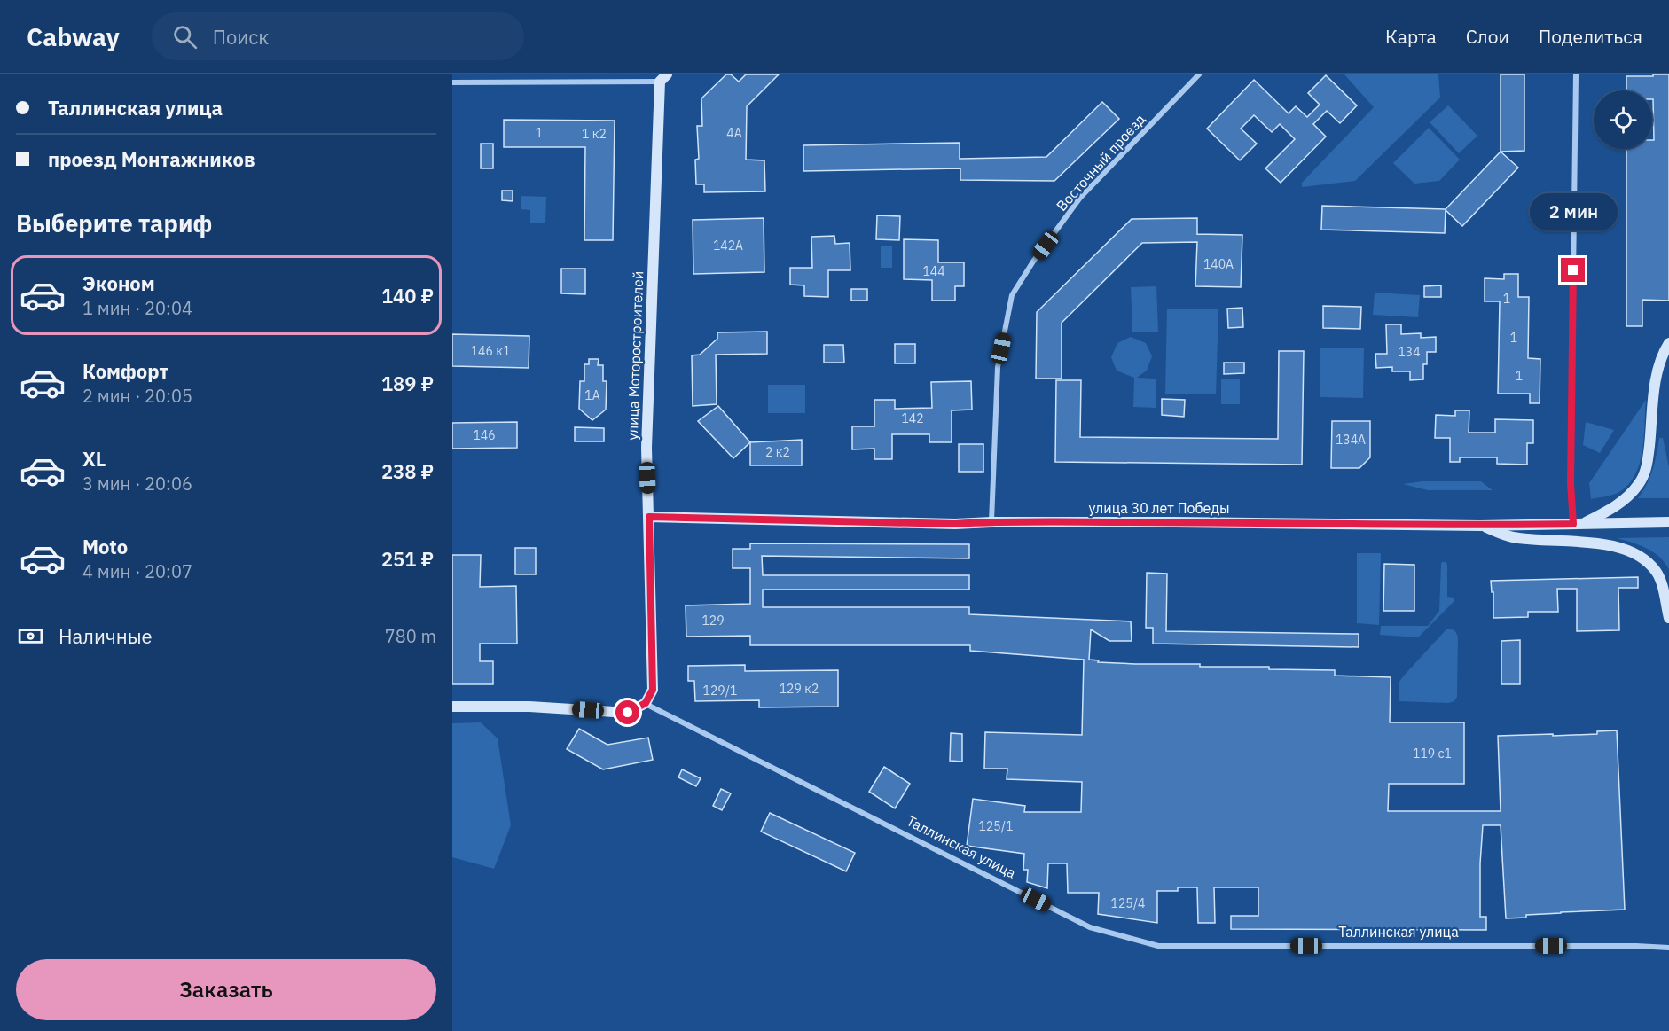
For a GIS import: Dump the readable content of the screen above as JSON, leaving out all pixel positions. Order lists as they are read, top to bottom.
{
  "streets": {
    "street": [
      "Восточный проезд",
      "улица Моторостроителей",
      "улица 30 лет Победы",
      "Таллинская улица"
    ]
  },
  "crossings": [
    ["Восточный проезд", "улица 30 лет Победы"],
    ["улица Моторостроителей", "улица 30 лет Победы"],
    ["улица Моторостроителей", "Таллинская улица"]
  ],
  "house_numbers": [
    "1",
    "4А",
    "1 к2",
    "142А",
    "140А",
    "144",
    "1",
    "1",
    "146 к1",
    "134",
    "1",
    "1А",
    "142",
    "146",
    "134А",
    "2 к2",
    "129",
    "129 к2",
    "129/1",
    "119 с1",
    "125/1",
    "125/4"
  ],
  "page": {
    "header": "Cabway",
    "search": "Поиск",
    "nav": ["Карта", "Слои", "Поделиться"],
    "banner": ["Таллинская улица", "проезд Монтажников"],
    "heading": "Выберите тариф",
    "bubble": "2 мин",
    "list": [
      {
        "name": "Эконом",
        "note": "1 мин · 20:04",
        "value": "140 ₽"
      },
      {
        "name": "Комфорт",
        "note": "2 мин · 20:05",
        "value": "189 ₽"
      },
      {
        "name": "XL",
        "note": "3 мин · 20:06",
        "value": "238 ₽"
      },
      {
        "name": "Moto",
        "note": "4 мин · 20:07",
        "value": "251 ₽"
      }
    ],
    "pay": ["Наличные", "780 m"],
    "buttons": "Заказать"
  }
}
